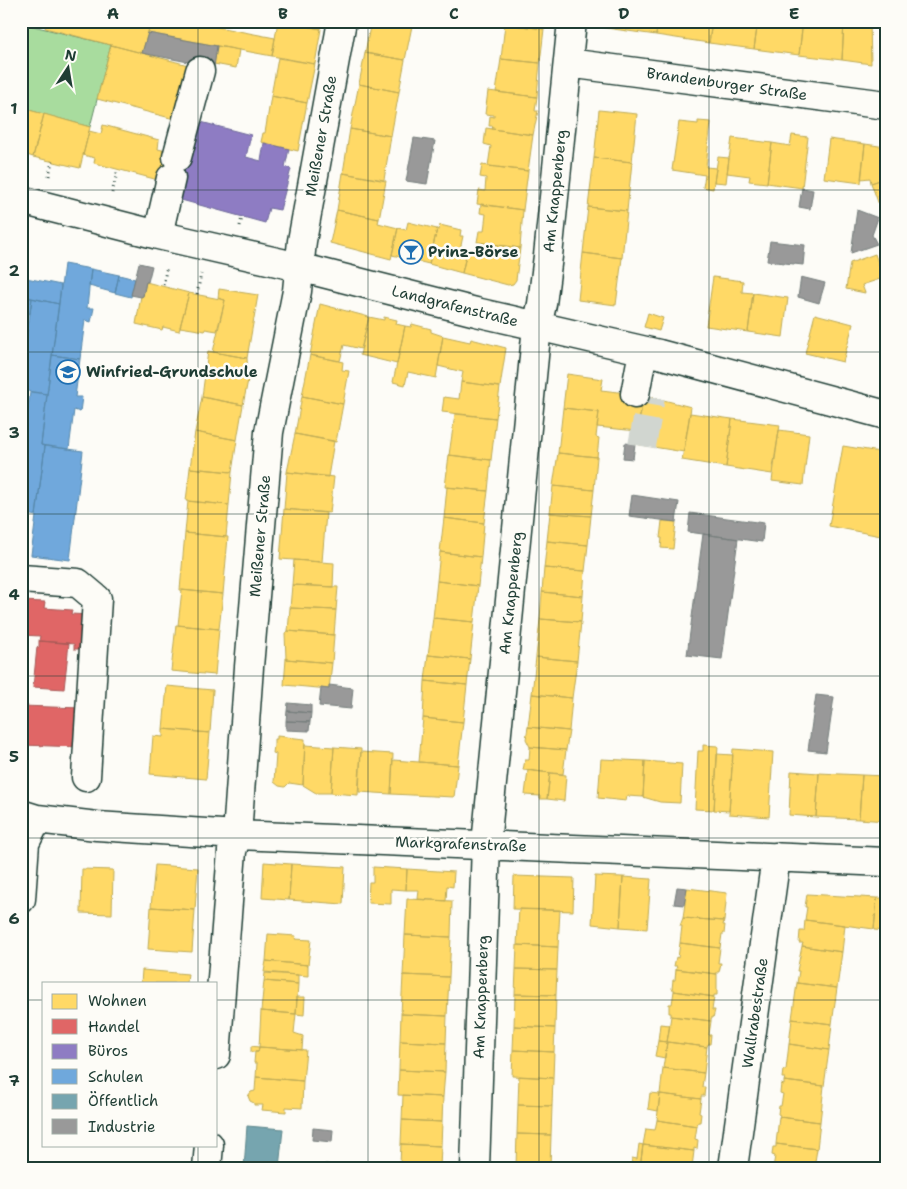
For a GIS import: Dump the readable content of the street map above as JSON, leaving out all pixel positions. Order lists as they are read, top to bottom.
{
  "streets": {
    "street": [
      "Brandenburger Straße",
      "Meißener Straße",
      "Am Knappenberg",
      "Landgrafenstraße",
      "Markgrafenstraße",
      "Wallrabestraße"
    ]
  },
  "crossings": [
    ["Brandenburger Straße", "Am Knappenberg"],
    ["Meißener Straße", "Landgrafenstraße"],
    ["Meißener Straße", "Markgrafenstraße"],
    ["Am Knappenberg", "Landgrafenstraße"],
    ["Am Knappenberg", "Markgrafenstraße"],
    ["Markgrafenstraße", "Wallrabestraße"]
  ],
  "places": {
    "bar": ["Prinz-Börse"],
    "school or university": ["Winfried-Grundschule"]
  },
  "legend": [
    "Wohnen",
    "Handel",
    "Büros",
    "Schulen",
    "Öffentlich",
    "Industrie"
  ],
  "north": "top",
  "grid": {
    "columns": [
      "A",
      "B",
      "C",
      "D",
      "E"
    ],
    "rows": [
      "1",
      "2",
      "3",
      "4",
      "5",
      "6",
      "7"
    ]
  }
}
